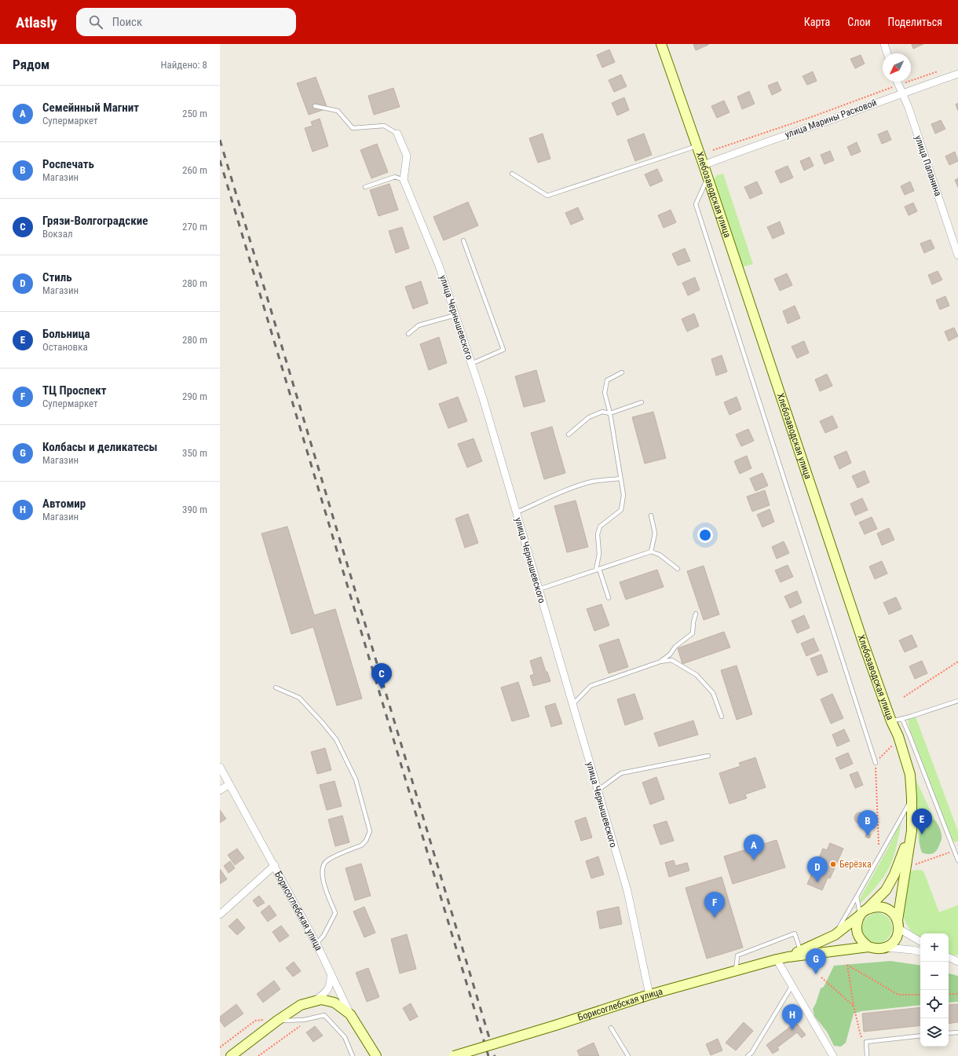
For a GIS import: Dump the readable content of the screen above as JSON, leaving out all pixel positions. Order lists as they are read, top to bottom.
{
  "streets": {
    "street": [
      "улица Марины Расковой",
      "улица Папанина",
      "Хлебозаводская улица",
      "улица Чернышевского",
      "Борисоглебская улица"
    ]
  },
  "crossings": [
    ["улица Марины Расковой", "улица Папанина"],
    ["улица Марины Расковой", "Хлебозаводская улица"],
    ["улица Чернышевского", "Борисоглебская улица"]
  ],
  "places": ["Берёзка"],
  "north": "bottom left",
  "page": {
    "header": "Atlasly",
    "search": "Поиск",
    "nav": ["Карта", "Слои", "Поделиться"],
    "heading": ["Рядом", "Найдено: 8"],
    "list": [
      {
        "mark": "A",
        "name": "Семейнный Магнит",
        "note": "Супермаркет",
        "value": "250 m"
      },
      {
        "mark": "B",
        "name": "Роспечать",
        "note": "Магазин",
        "value": "260 m"
      },
      {
        "mark": "C",
        "name": "Грязи-Волгоградские",
        "note": "Вокзал",
        "value": "270 m"
      },
      {
        "mark": "D",
        "name": "Стиль",
        "note": "Магазин",
        "value": "280 m"
      },
      {
        "mark": "E",
        "name": "Больница",
        "note": "Остановка",
        "value": "280 m"
      },
      {
        "mark": "F",
        "name": "ТЦ Проспект",
        "note": "Супермаркет",
        "value": "290 m"
      },
      {
        "mark": "G",
        "name": "Колбасы и деликатесы",
        "note": "Магазин",
        "value": "350 m"
      },
      {
        "mark": "H",
        "name": "Автомир",
        "note": "Магазин",
        "value": "390 m"
      }
    ],
    "pins": [
      "C",
      "E",
      "B",
      "A",
      "D",
      "F",
      "G",
      "H"
    ],
    "map_buttons": ["+", "−"]
  }
}
